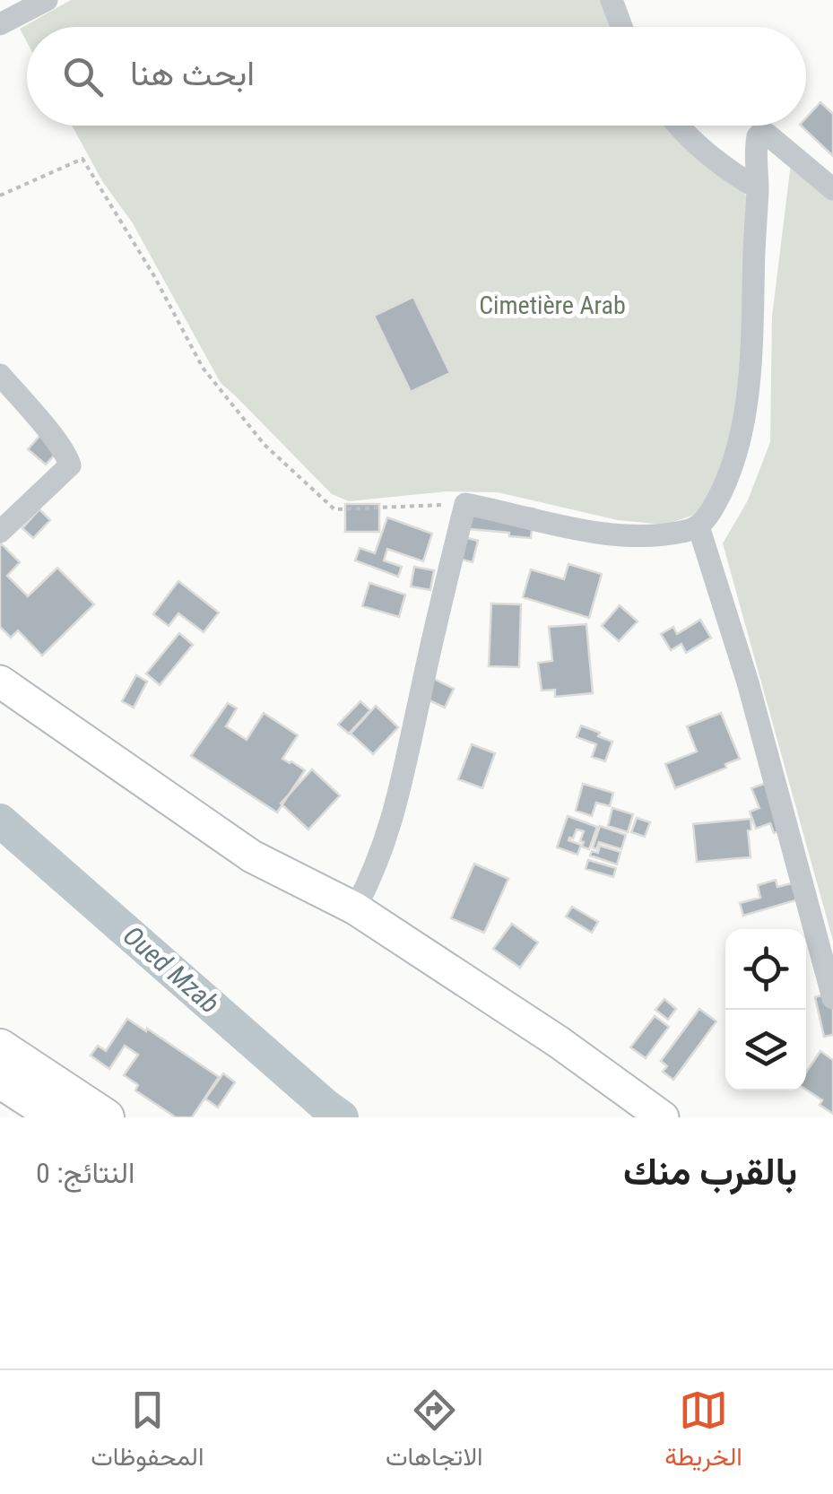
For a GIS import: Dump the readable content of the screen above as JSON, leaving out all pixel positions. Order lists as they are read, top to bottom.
{
  "water": ["Oued Mzab"],
  "parks": ["Cimetière Arab"],
  "page": {
    "search": "ابحث هنا",
    "heading": ["بالقرب منك", "النتائج: 0"],
    "nav": ["الخريطة", "الاتجاهات", "المحفوظات"]
  }
}
